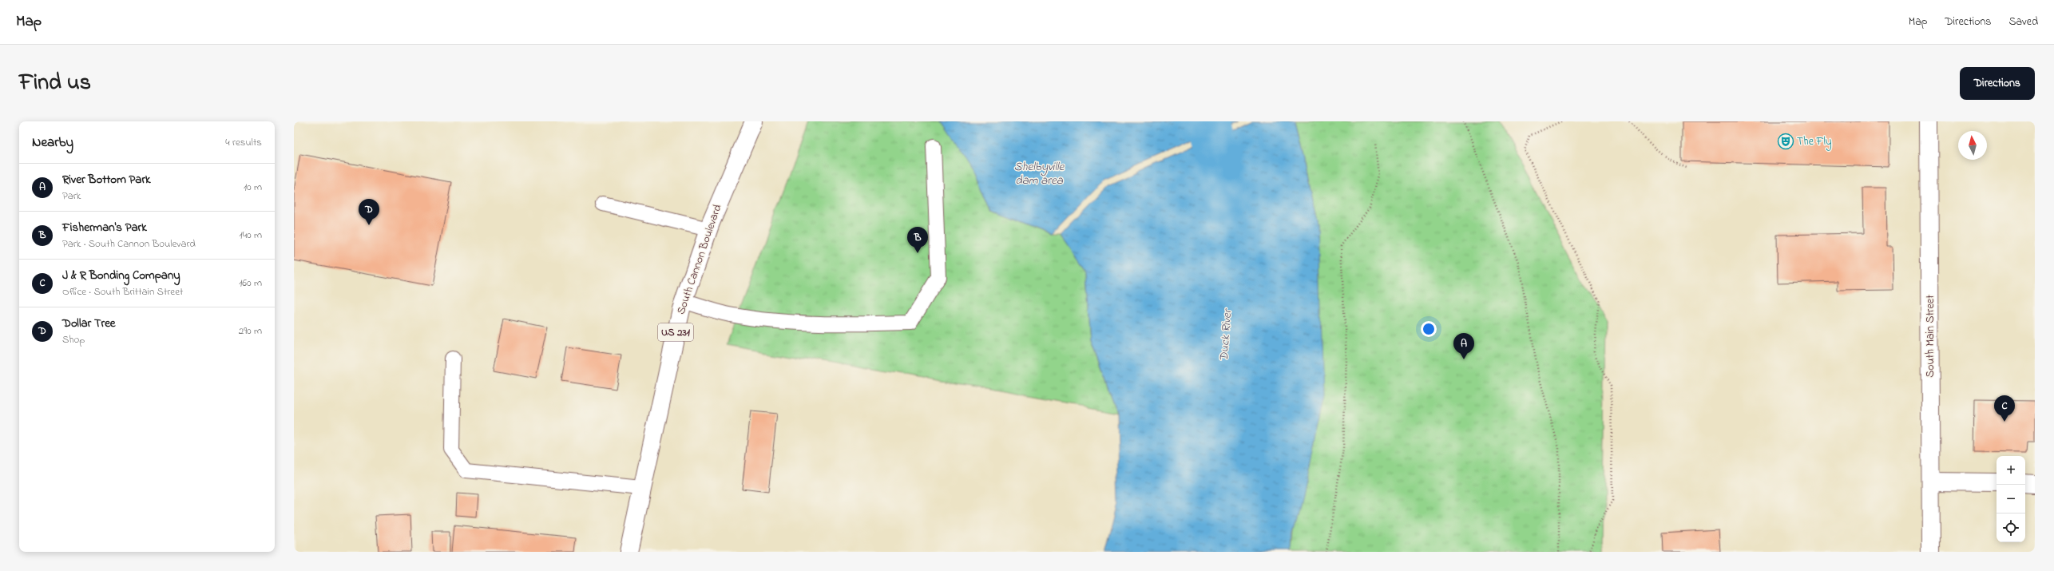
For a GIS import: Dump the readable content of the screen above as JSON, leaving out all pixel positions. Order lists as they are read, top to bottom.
{
  "streets": {
    "main road": ["South Cannon Boulevard", "US 231", "South Main Street"]
  },
  "water": ["Shelbyville dam area", "Duck River"],
  "places": {
    "theatre": ["The Fly"]
  },
  "north": "top",
  "page": {
    "header": "Map",
    "nav": ["Map", "Directions", "Saved"],
    "title": "Find us",
    "buttons": "Directions",
    "heading": ["Nearby", "4 results"],
    "list": [
      {
        "mark": "A",
        "name": "River Bottom Park",
        "note": "Park",
        "value": "10 m"
      },
      {
        "mark": "B",
        "name": "Fisherman's Park",
        "note": "Park · South Cannon Boulevard",
        "value": "140 m"
      },
      {
        "mark": "C",
        "name": "J & R Bonding Company",
        "note": "Office · South Brittain Street",
        "value": "160 m"
      },
      {
        "mark": "D",
        "name": "Dollar Tree",
        "note": "Shop",
        "value": "290 m"
      }
    ],
    "pins": [
      "D",
      "B",
      "A",
      "C"
    ],
    "map_buttons": ["+", "−"]
  }
}
